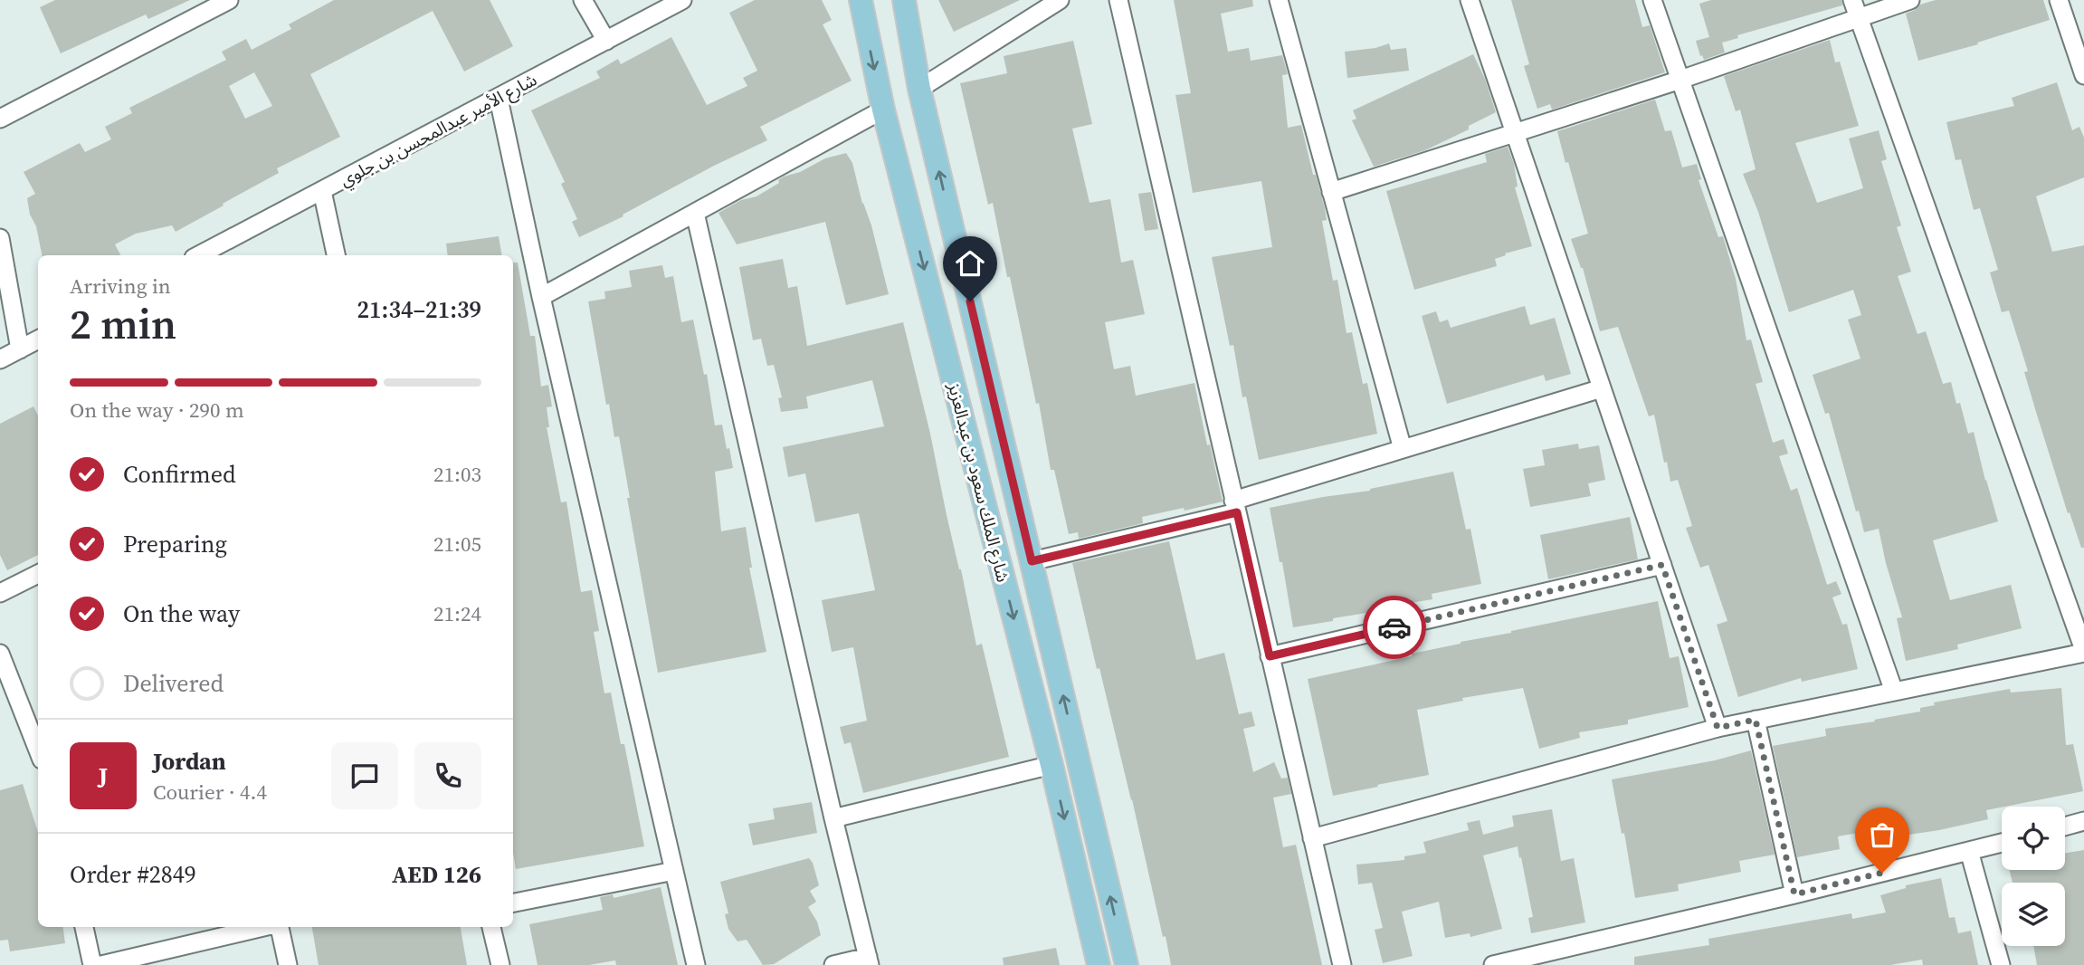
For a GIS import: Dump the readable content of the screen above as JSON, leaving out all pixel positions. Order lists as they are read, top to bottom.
{
  "streets": {
    "main road": ["شارع الملك سعود بن عبدالعزيز"],
    "street": ["شارع الأمير عبدالمحسن بن جلوي"]
  },
  "page": {
    "heading": ["2 min", "Arriving in", "21:34–21:39"],
    "panel": [
      "Jordan",
      "Courier · 4.4",
      "Order #2849",
      "AED 126"
    ],
    "bar": "On the way · 290 m",
    "list": [
      ["Confirmed", "21:03"],
      ["Preparing", "21:05"],
      ["On the way", "21:24"],
      "Delivered"
    ],
    "round": "J"
  }
}
